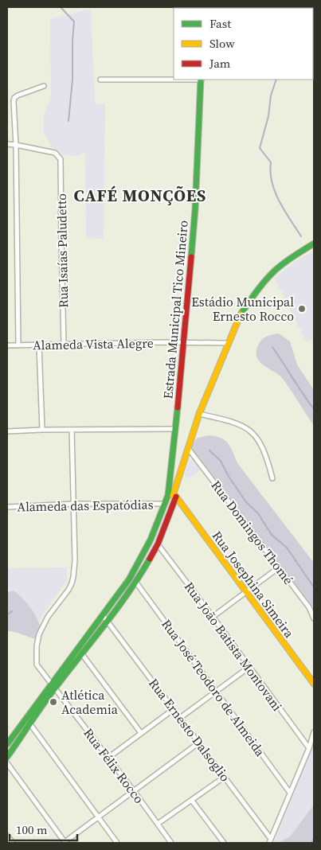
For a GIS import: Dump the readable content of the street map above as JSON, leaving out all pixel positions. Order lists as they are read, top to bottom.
{
  "streets": {
    "main road": ["Estrada Municipal Tico Mineiro", "Rua Josephina Simeira"],
    "street": [
      "Rua Isaías Paludetto",
      "Alameda Vista Alegre",
      "Alameda das Espatódias",
      "Rua Domingos Thomé",
      "Rua João Batista Montovani",
      "Rua José Teodoro de Almeida",
      "Rua Ernesto Dalsoglio",
      "Rua Félix Rocco"
    ]
  },
  "crossings": [
    ["Rua Isaías Paludetto", "Alameda Vista Alegre"],
    ["Estrada Municipal Tico Mineiro", "Alameda Vista Alegre"],
    ["Estrada Municipal Tico Mineiro", "Rua Josephina Simeira"],
    ["Alameda das Espatódias", "Rua Félix Rocco"]
  ],
  "districts": ["CAFÉ MONÇÕES"],
  "places": ["Estádio Municipal Ernesto Rocco", "Atlética Academia"],
  "legend": ["Fast", "Slow", "Jam"],
  "scale_bar": "100 m"
}
